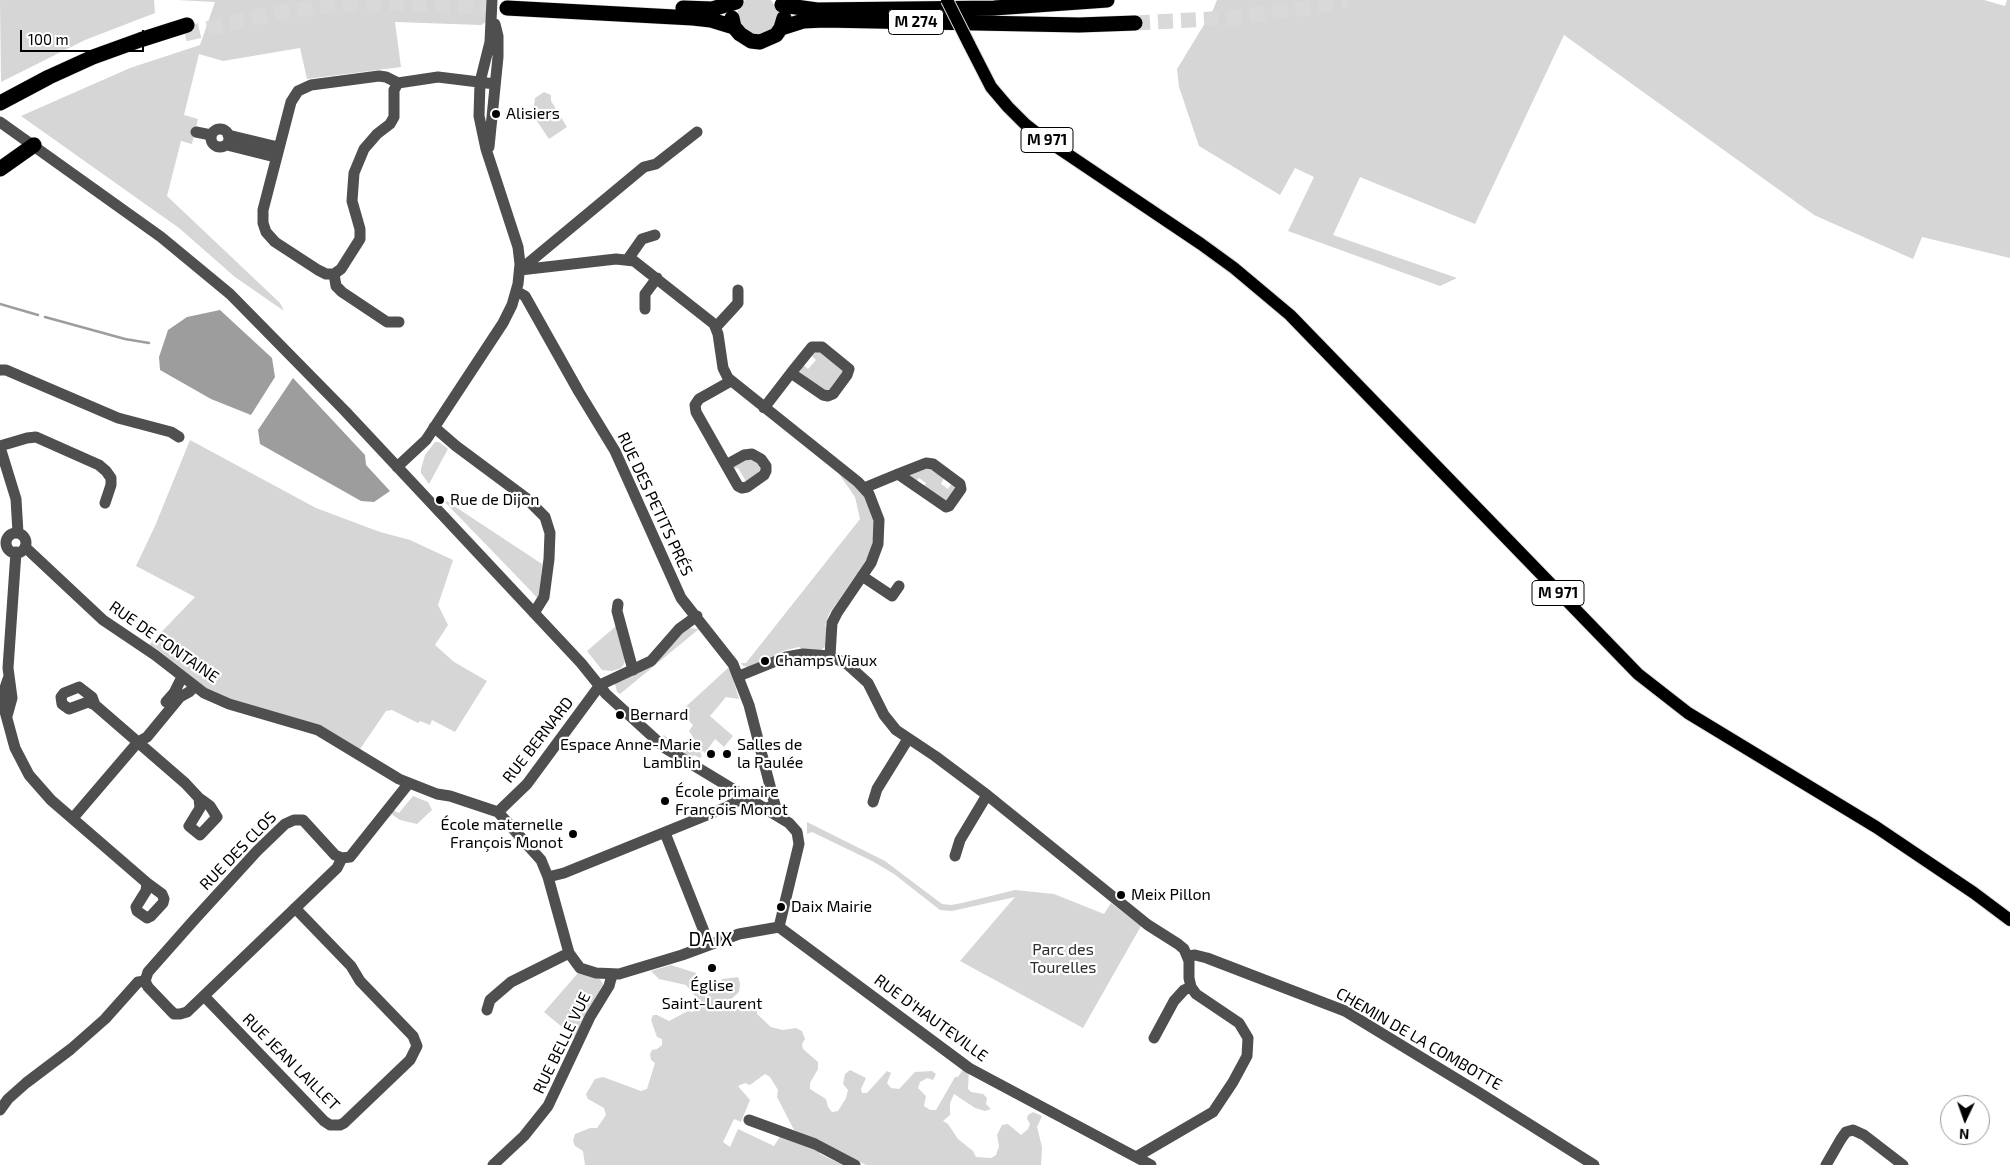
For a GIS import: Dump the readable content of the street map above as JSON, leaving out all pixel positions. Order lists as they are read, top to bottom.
{
  "streets": {
    "highway": ["M 274"],
    "main road": ["M 971"],
    "street": [
      "RUE DES PETITS PRÉS",
      "RUE DE FONTAINE",
      "RUE BERNARD",
      "RUE DES CLOS",
      "RUE D'HAUTEVILLE",
      "CHEMIN DE LA COMBOTTE",
      "RUE BELLE VUE",
      "RUE JEAN LAILLET"
    ]
  },
  "crossings": [
    ["RUE DE FONTAINE", "RUE BERNARD"]
  ],
  "districts": ["DAIX"],
  "parks": ["Parc des Tourelles"],
  "places": [
    "Alisiers",
    "Rue de Dijon",
    "Champs Viaux",
    "Bernard",
    "Espace Anne-Marie Lamblin",
    "Salles de la Paulée",
    "École primaire François Monot",
    "École maternelle François Monot",
    "Meix Pillon",
    "Daix Mairie",
    "Église Saint-Laurent"
  ],
  "scale_bar": "100 m",
  "north": "bottom"
}
